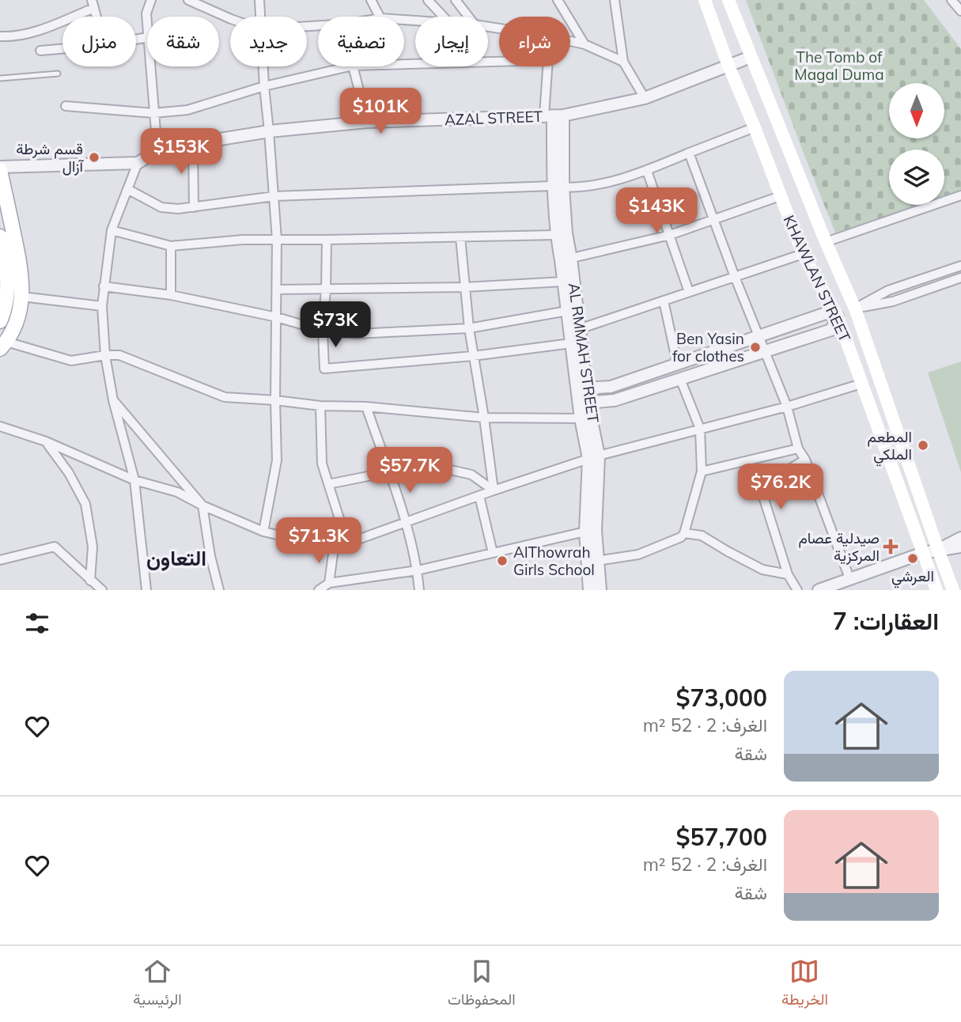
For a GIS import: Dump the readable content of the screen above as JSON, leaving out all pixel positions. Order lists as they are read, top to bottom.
{
  "streets": {
    "main road": ["KHAWLAN STREET"],
    "street": ["AZAL STREET", "AL RMMAH STREET"]
  },
  "crossings": [
    ["AZAL STREET", "KHAWLAN STREET"],
    ["AZAL STREET", "AL RMMAH STREET"]
  ],
  "districts": ["التعاون"],
  "parks": ["The Tomb of Magal Duma"],
  "places": {
    "other": [
      "قسم شرطة آزال",
      "Ben Yasin for clothes",
      "المطعم الملكي",
      "العرشي",
      "AlThowrah Girls School"
    ],
    "health": ["صيدلية عصام المركزية"]
  },
  "north": "bottom",
  "page": {
    "chip": [
      "شراء",
      "إيجار",
      "تصفية",
      "جديد",
      "شقة",
      "منزل"
    ],
    "price": [
      "$101K",
      "$153K",
      "$143K",
      "$73K",
      "$57.7K",
      "$76.2K",
      "$71.3K"
    ],
    "heading": "العقارات: 7",
    "list": [
      {
        "name": "$73,000",
        "note": "الغرف: 2 · 52 m² · شقة"
      },
      {
        "name": "$57,700",
        "note": "الغرف: 2 · 52 m² · شقة"
      }
    ],
    "tabs": ["الخريطة", "المحفوظات", "الرئيسية"]
  }
}
